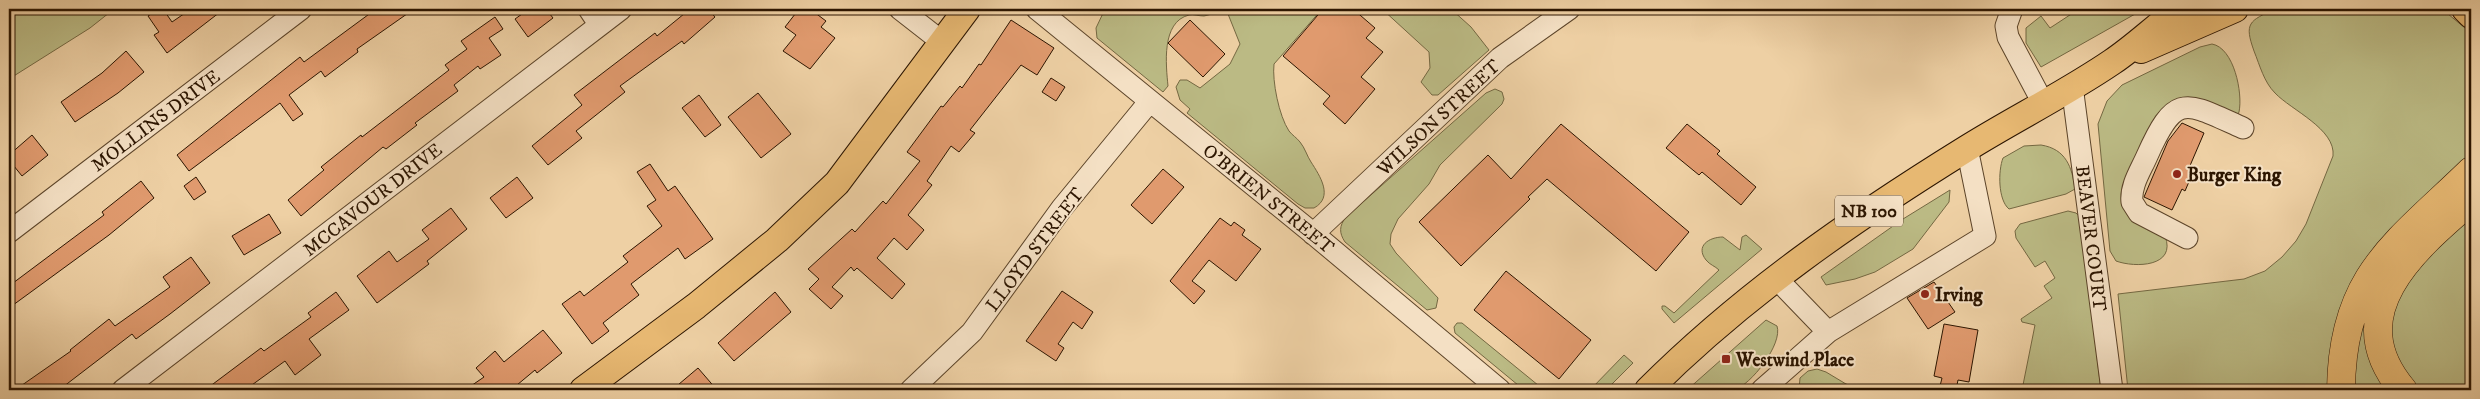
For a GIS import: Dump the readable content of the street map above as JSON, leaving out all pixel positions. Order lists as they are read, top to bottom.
{
  "streets": {
    "main road": ["NB 100"],
    "street": [
      "WILSON STREET",
      "MOLLINS DRIVE",
      "O'BRIEN STREET",
      "MCCAVOUR DRIVE",
      "BEAVER COURT",
      "LLOYD STREET"
    ]
  },
  "crossings": [
    ["WILSON STREET", "O'BRIEN STREET"],
    ["O'BRIEN STREET", "LLOYD STREET"],
    ["NB 100", "BEAVER COURT"]
  ],
  "places": {
    "other": ["Burger King", "Irving"],
    "transit": ["Westwind Place"]
  }
}
